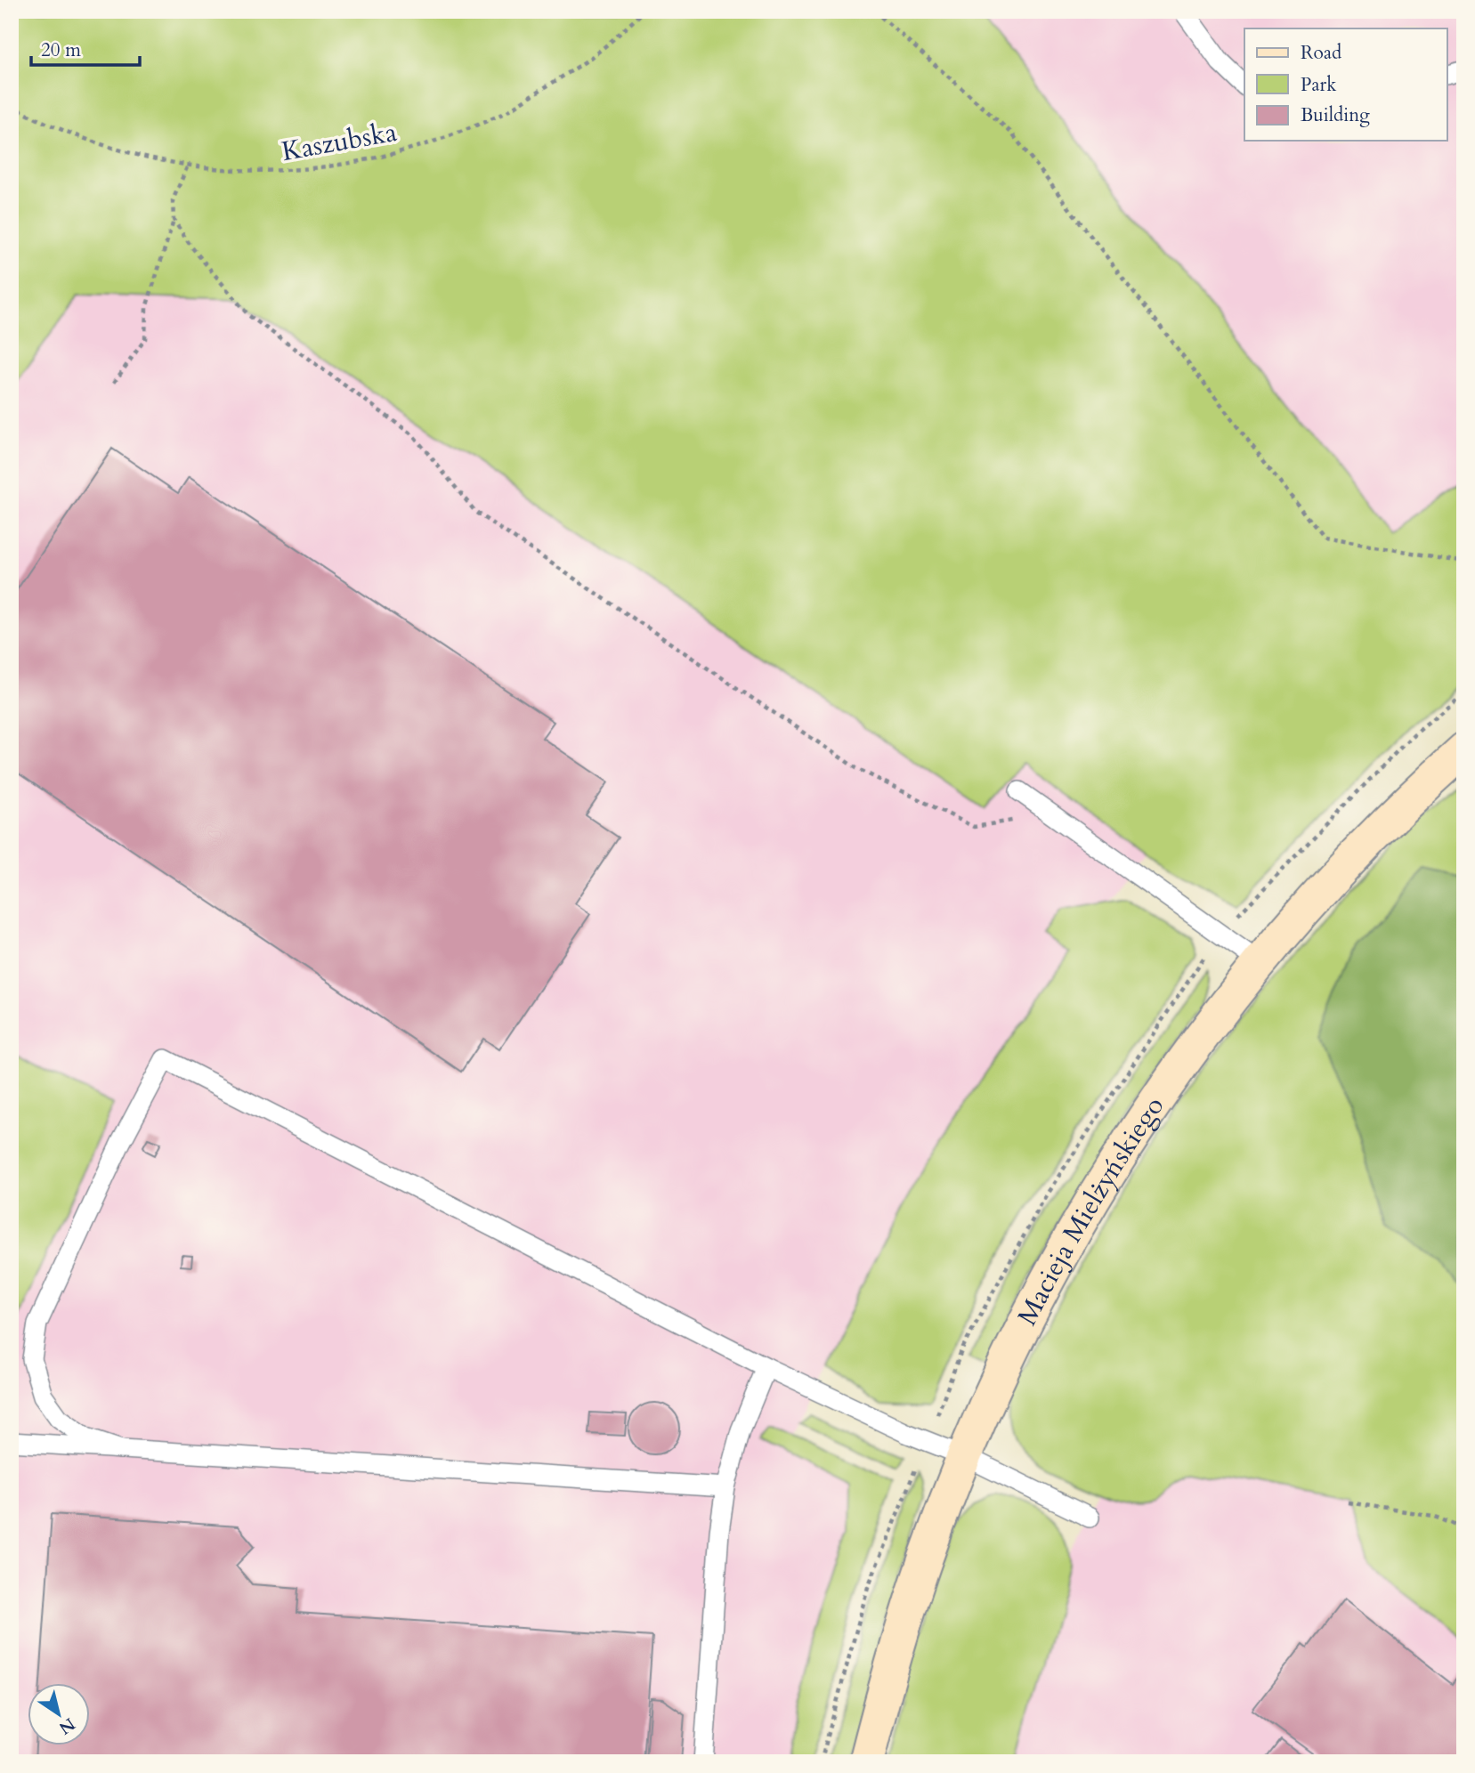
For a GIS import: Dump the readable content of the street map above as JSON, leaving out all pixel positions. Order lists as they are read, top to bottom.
{
  "streets": {
    "street": ["Macieja Mielżyńskiego"],
    "path": ["Kaszubska"]
  },
  "legend": ["Road", "Park", "Building"],
  "scale_bar": "20 m",
  "north": "bottom right"
}
